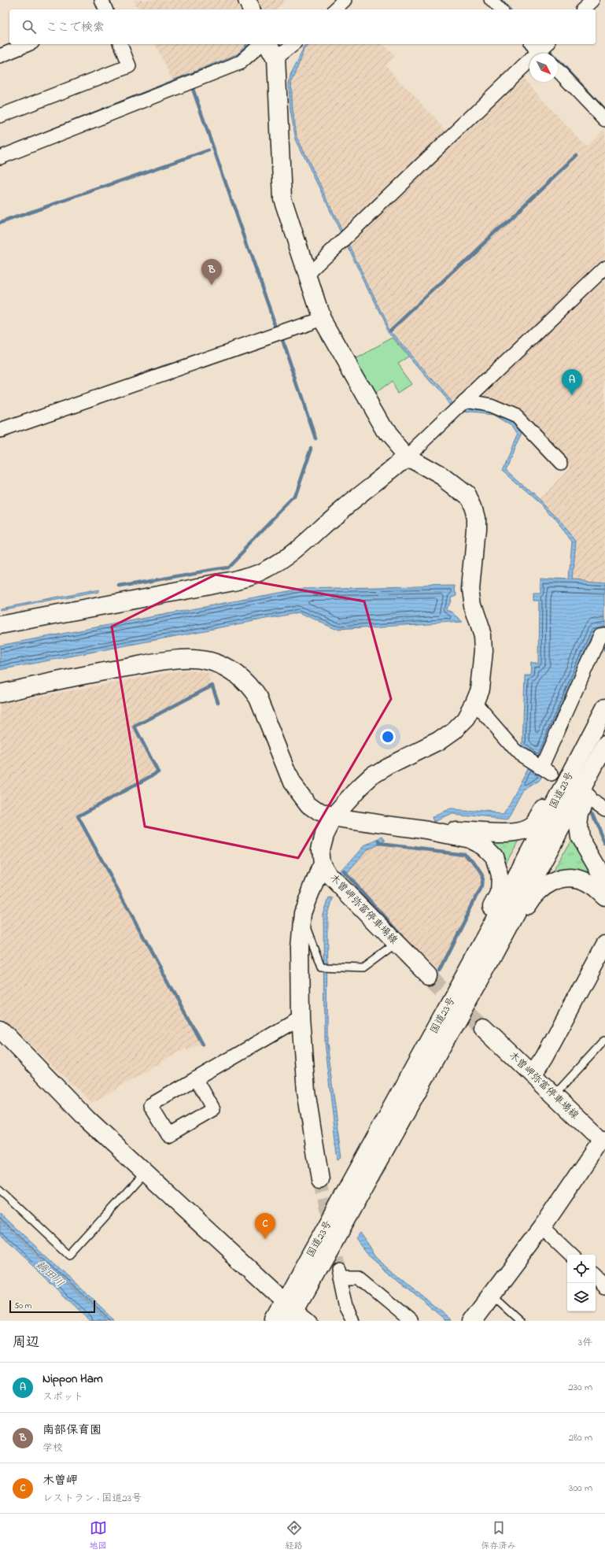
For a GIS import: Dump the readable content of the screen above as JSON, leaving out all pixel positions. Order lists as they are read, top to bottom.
{
  "streets": {
    "main road": ["国道23号", "木曽岬弥富停車場線"]
  },
  "water": ["鍋田川"],
  "scale_bar": "50 m",
  "north": "bottom right",
  "page": {
    "search": "ここで検索",
    "pins": ["B", "A", "C"],
    "scale": "50 m",
    "heading": ["周辺", "3件"],
    "list": [
      {
        "mark": "A",
        "name": "Nippon Ham",
        "note": "スポット",
        "value": "230 m"
      },
      {
        "mark": "B",
        "name": "南部保育園",
        "note": "学校",
        "value": "280 m"
      },
      {
        "mark": "C",
        "name": "木曽岬",
        "note": "レストラン · 国道23号",
        "value": "300 m"
      }
    ],
    "nav": ["地図", "経路", "保存済み"]
  }
}
